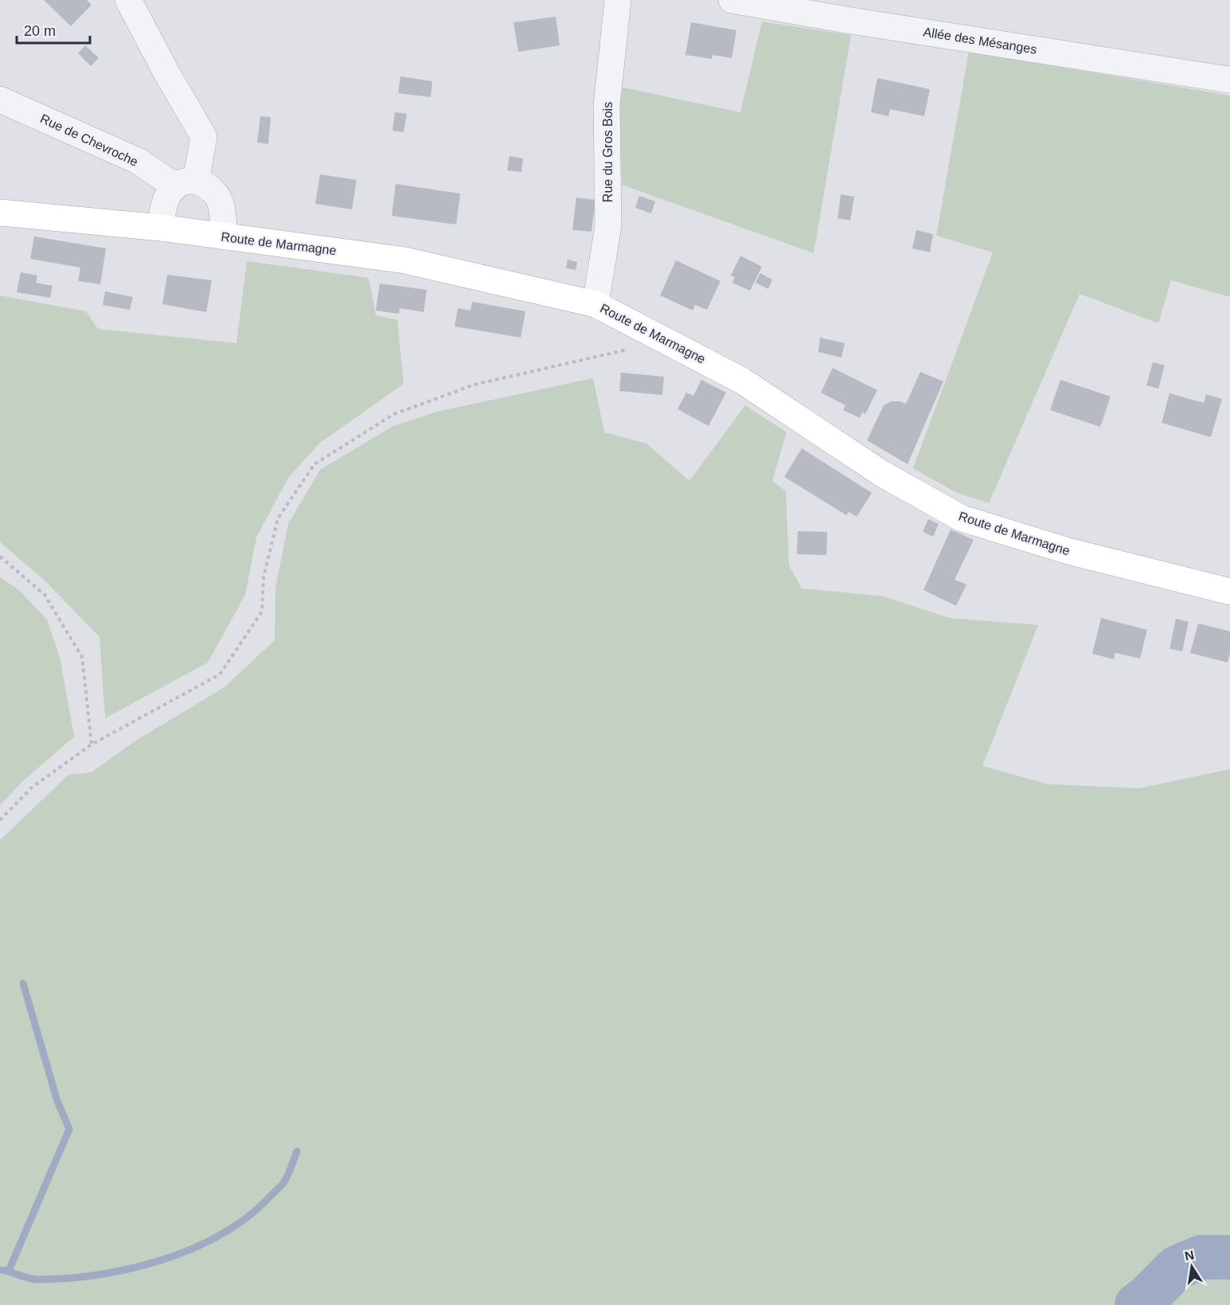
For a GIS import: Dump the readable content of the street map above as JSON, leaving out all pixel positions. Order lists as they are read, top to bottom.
{
  "streets": {
    "main road": ["Route de Marmagne"],
    "street": ["Allée des Mésanges", "Rue de Chevroche", "Rue du Gros Bois"]
  },
  "crossings": [
    ["Rue de Chevroche", "Route de Marmagne"],
    ["Rue du Gros Bois", "Route de Marmagne"]
  ],
  "scale_bar": "20 m",
  "north": "top"
}
